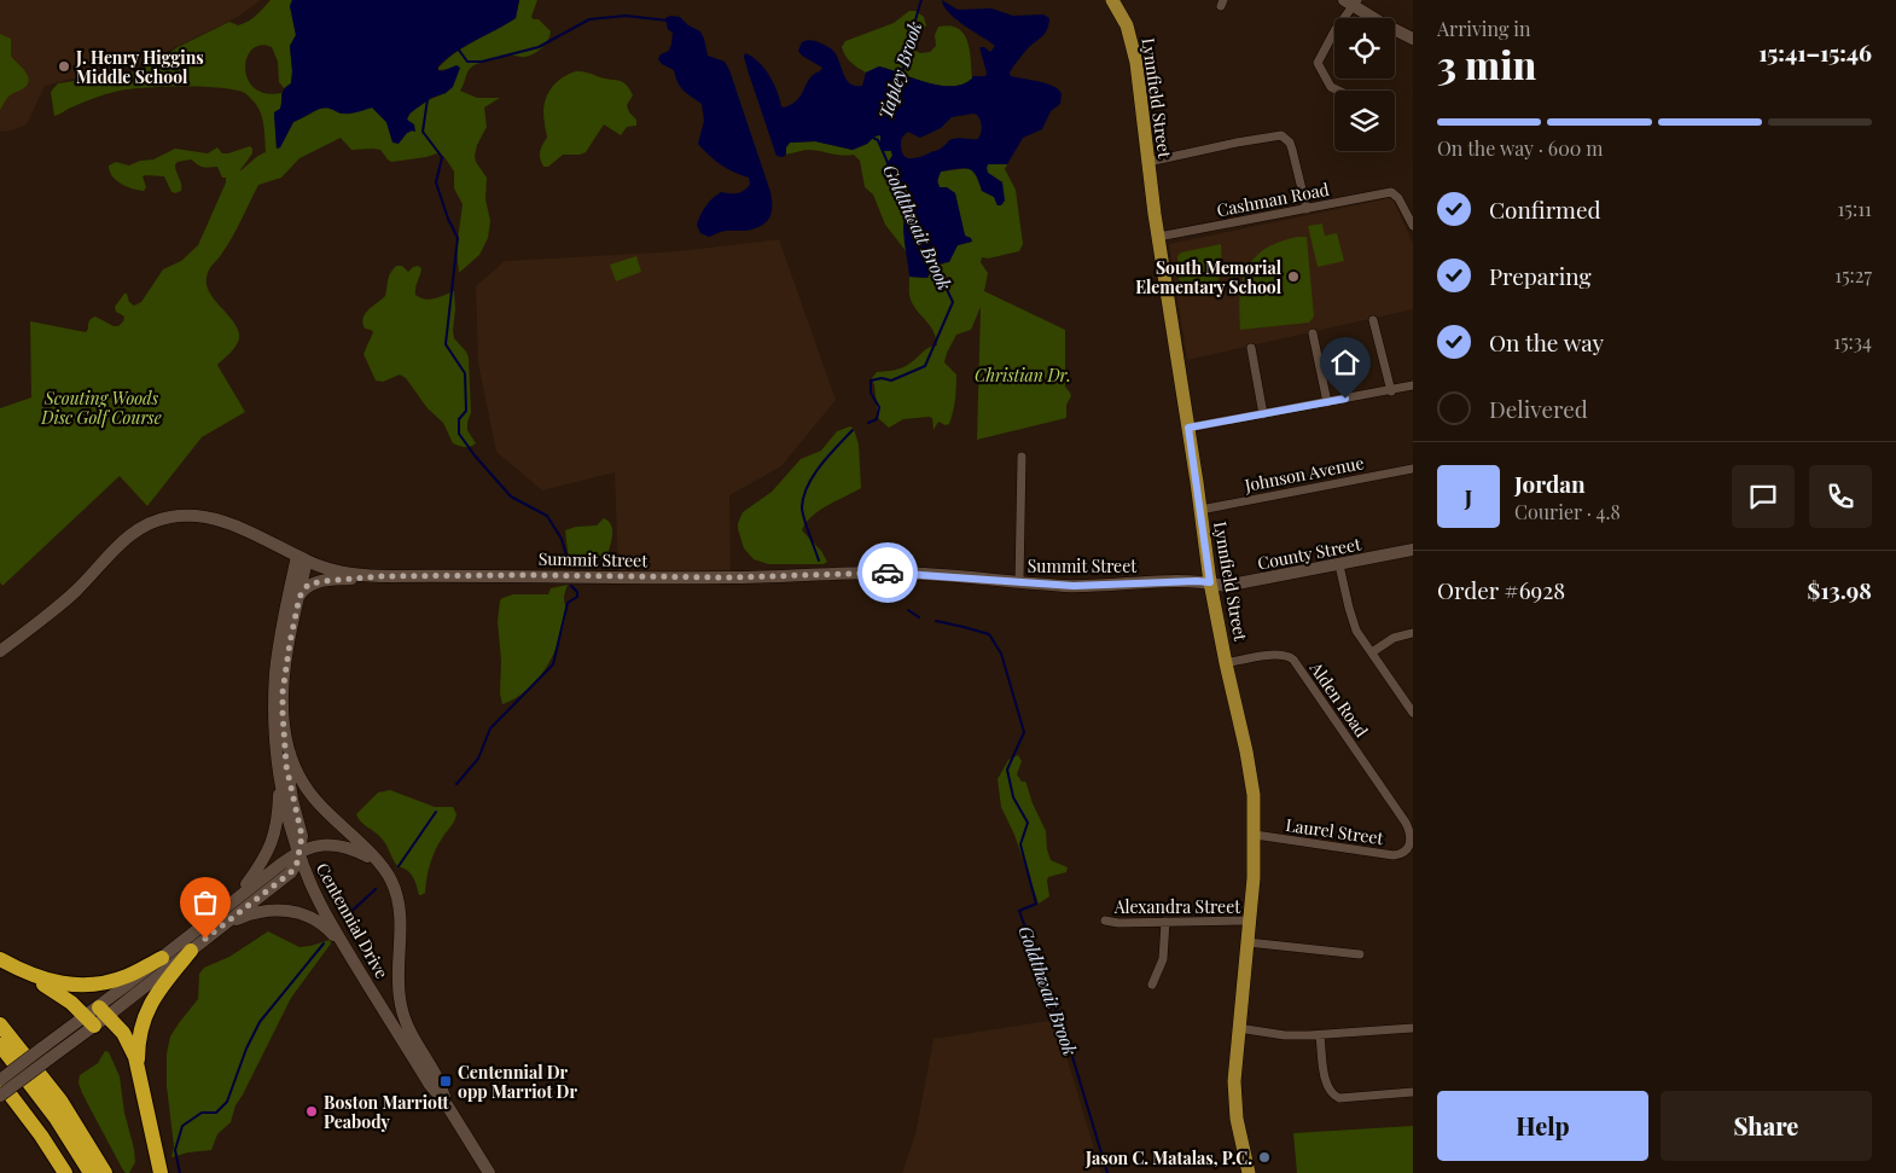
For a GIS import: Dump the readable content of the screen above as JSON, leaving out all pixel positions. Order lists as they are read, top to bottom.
{
  "streets": {
    "main road": [
      "Lynnfield Street",
      "County Street",
      "Summit Street",
      "Centennial Drive"
    ],
    "street": [
      "Cashman Road",
      "Johnson Avenue",
      "Alden Road",
      "Laurel Street",
      "Alexandra Street"
    ]
  },
  "crossings": [
    ["Lynnfield Street", "Cashman Road"],
    ["Lynnfield Street", "Johnson Avenue"],
    ["Lynnfield Street", "County Street"],
    ["Lynnfield Street", "Summit Street"],
    ["Lynnfield Street", "Alden Road"],
    ["Lynnfield Street", "Laurel Street"],
    ["Lynnfield Street", "Alexandra Street"],
    ["County Street", "Summit Street"],
    ["Summit Street", "Centennial Drive"],
    ["Alden Road", "Laurel Street"]
  ],
  "water": ["Tapley Brook", "Goldthwait Brook"],
  "parks": ["Christian Dr.", "Scouting Woods Disc Golf Course"],
  "places": {
    "other": [
      "J. Henry Higgins Middle School",
      "South Memorial Elementary School",
      "Boston Marriott Peabody",
      "Jason C. Matalas, P.C."
    ],
    "transit": ["Centennial Dr opp Marriot Dr"]
  },
  "page": {
    "heading": ["3 min", "Arriving in", "15:41–15:46"],
    "panel": [
      "Jordan",
      "Courier · 4.8",
      "Order #6928",
      "$13.98"
    ],
    "bar": "On the way · 600 m",
    "list": [
      ["Confirmed", "15:11"],
      ["Preparing", "15:27"],
      ["On the way", "15:34"],
      "Delivered"
    ],
    "round": "J",
    "buttons": ["Help", "Share"]
  }
}
